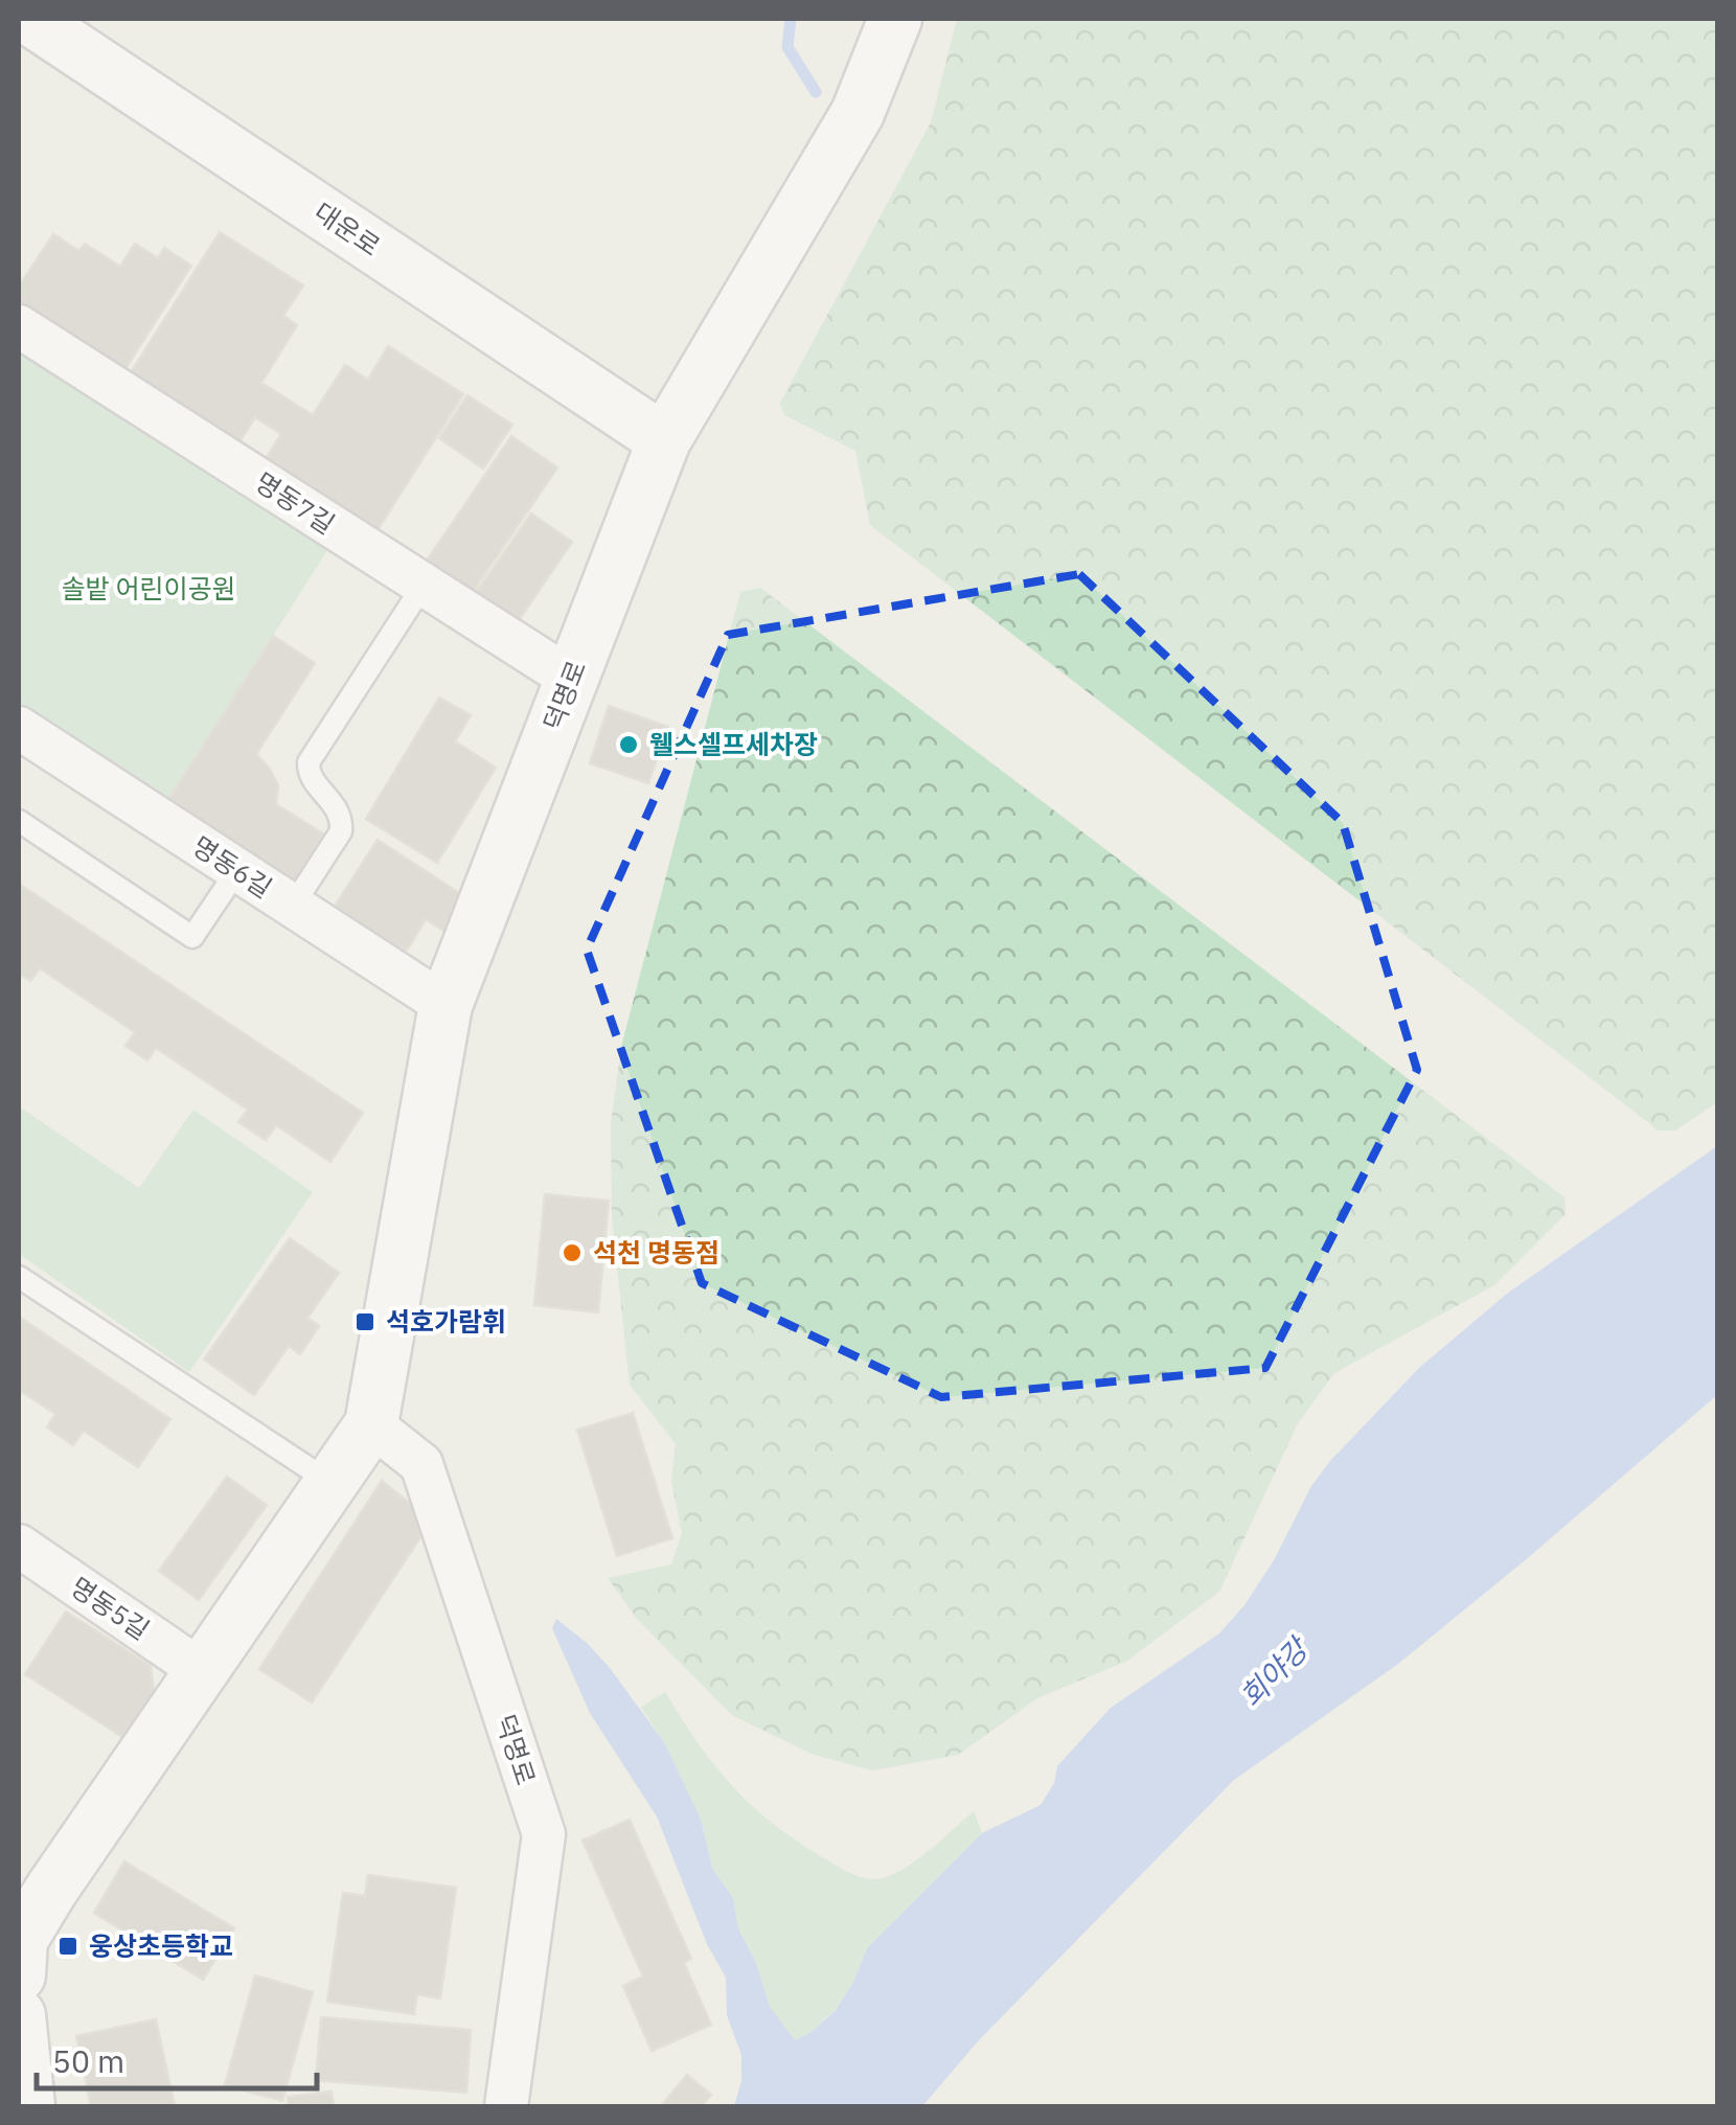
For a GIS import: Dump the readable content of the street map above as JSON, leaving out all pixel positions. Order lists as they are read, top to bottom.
{
  "streets": {
    "street": [
      "대운로",
      "명동7길",
      "덕명로",
      "명동6길",
      "명동5길"
    ]
  },
  "crossings": [
    ["대운로", "덕명로"],
    ["명동7길", "덕명로"],
    ["덕명로", "명동6길"],
    ["덕명로", "명동5길"]
  ],
  "water": ["회야강"],
  "parks": ["솔밭 어린이공원"],
  "places": {
    "other": ["웰스셀프세차장", "석천 명동점"],
    "transit": ["석호가람휘", "웅상초등학교"]
  },
  "scale_bar": "50 m"
}
